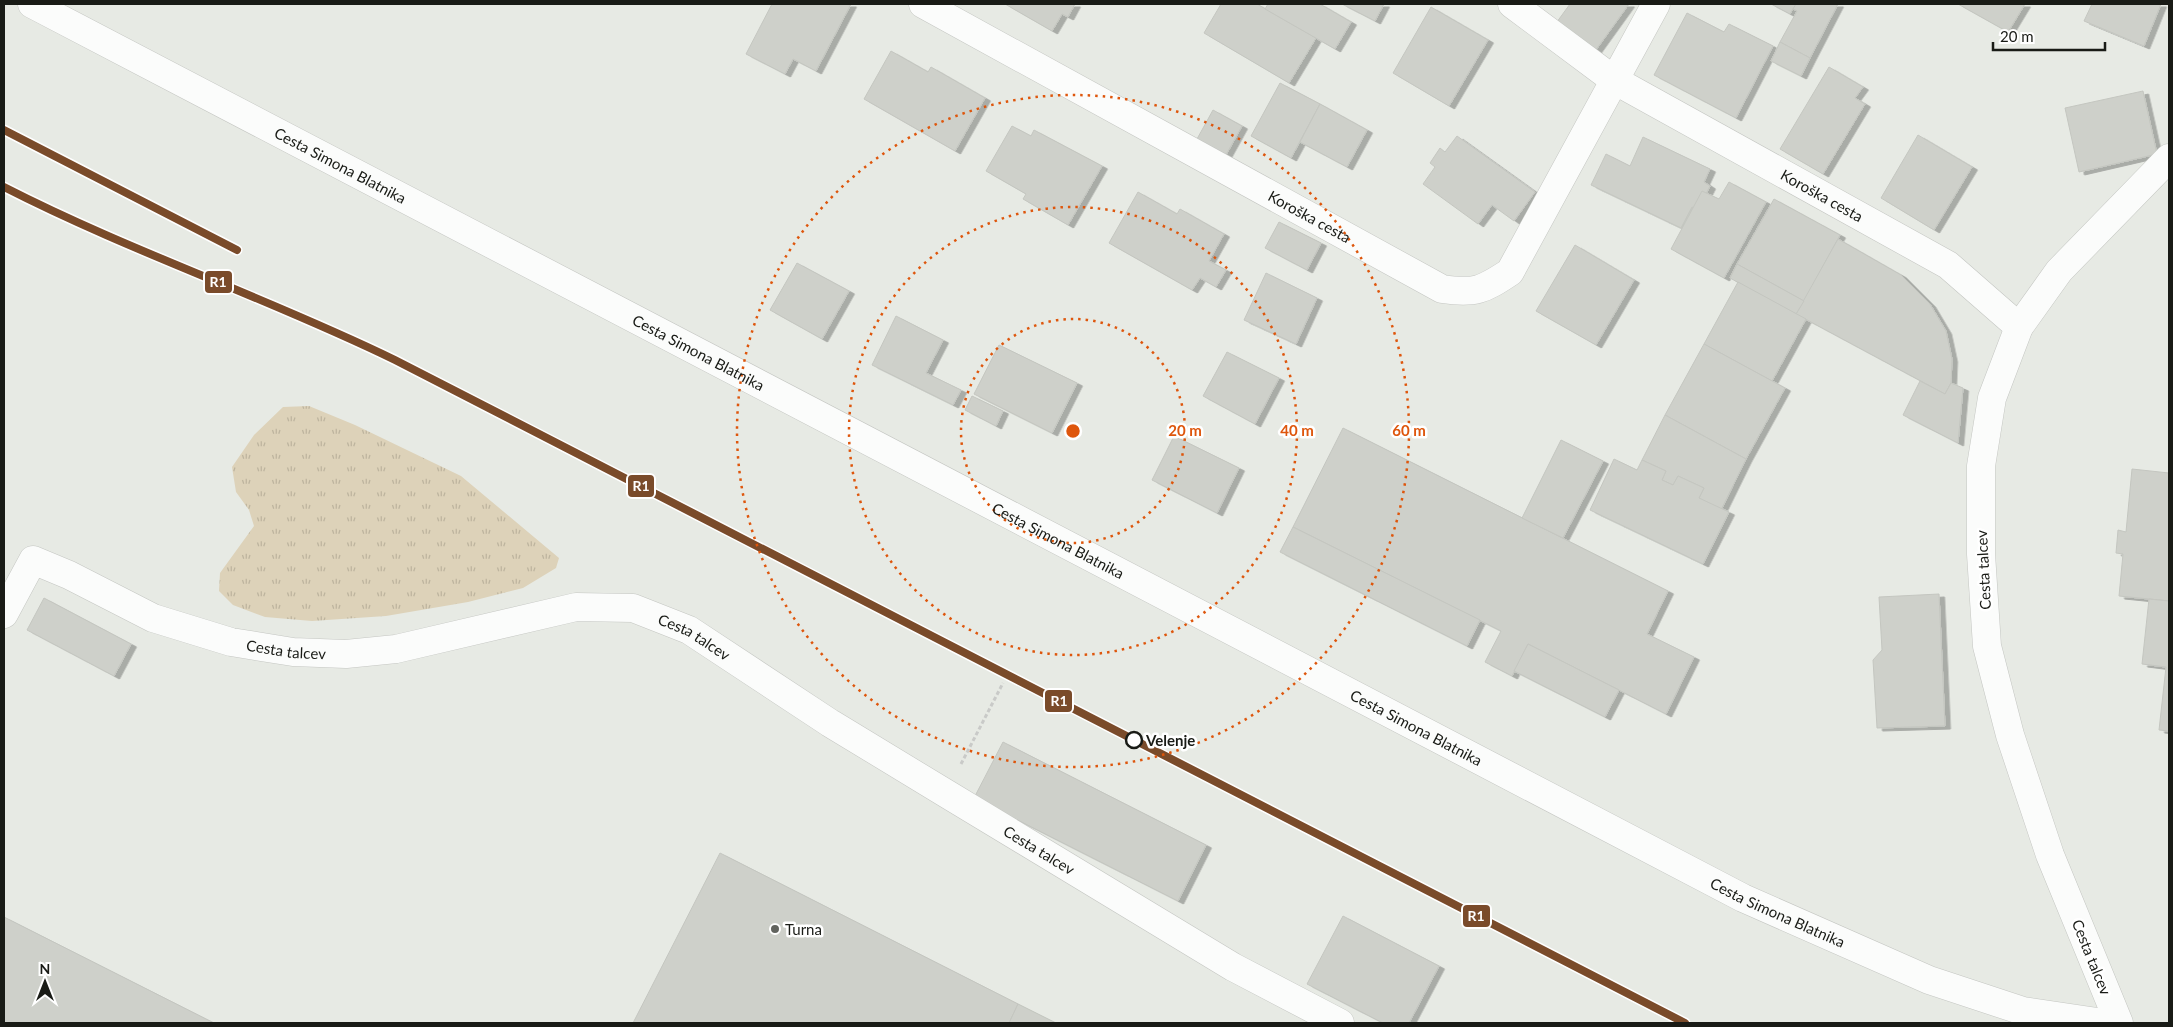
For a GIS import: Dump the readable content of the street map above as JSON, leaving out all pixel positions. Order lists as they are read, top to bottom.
{
  "streets": {
    "street": ["Cesta Simona Blatnika", "Koroška cesta", "Cesta talcev"]
  },
  "crossings": [
    ["Koroška cesta", "Cesta talcev"]
  ],
  "places": ["Velenje", "Turna"],
  "lines": ["transit line R1"],
  "scale_bar": "20 m",
  "north": "top",
  "rings": ["20 m", "40 m", "60 m"]
}
